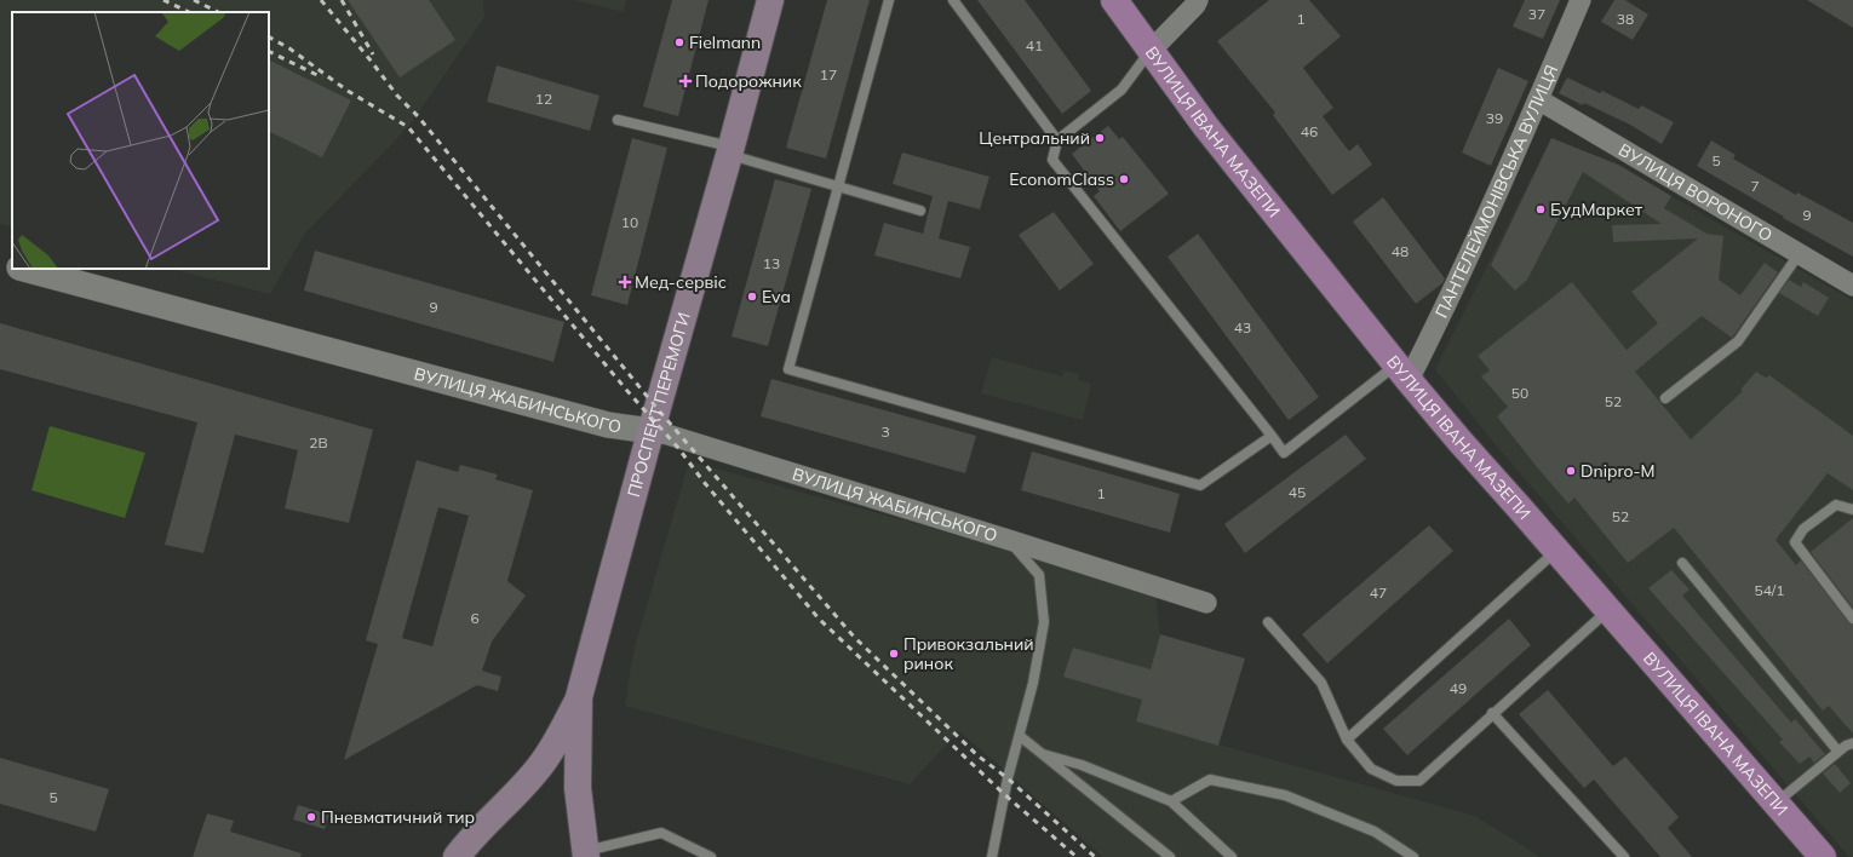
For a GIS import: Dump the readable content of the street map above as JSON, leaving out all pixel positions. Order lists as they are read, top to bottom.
{
  "streets": {
    "main road": ["ВУЛИЦЯ ІВАНА МАЗЕПИ", "ПРОСПЕКТ ПЕРЕМОГИ"],
    "street": ["ПАНТЕЛЕЙМОНІВСЬКА ВУЛИЦЯ", "ВУЛИЦЯ ВОРОНОГО", "ВУЛИЦЯ ЖАБИНСЬКОГО"]
  },
  "crossings": [
    ["ВУЛИЦЯ ІВАНА МАЗЕПИ", "ПАНТЕЛЕЙМОНІВСЬКА ВУЛИЦЯ"],
    ["ПАНТЕЛЕЙМОНІВСЬКА ВУЛИЦЯ", "ВУЛИЦЯ ВОРОНОГО"],
    ["ВУЛИЦЯ ЖАБИНСЬКОГО", "ПРОСПЕКТ ПЕРЕМОГИ"]
  ],
  "places": {
    "other": [
      "Fielmann",
      "Центральний",
      "EconomClass",
      "БудМаркет",
      "Eva",
      "Dnipro-M",
      "Привокзальний ринок",
      "Пневматичний тир"
    ],
    "health": ["Подорожник", "Мед-сервіс"]
  },
  "house_numbers": [
    "37",
    "1",
    "38",
    "41",
    "17",
    "12",
    "39",
    "46",
    "5",
    "7",
    "9",
    "10",
    "48",
    "13",
    "9",
    "43",
    "50",
    "52",
    "3",
    "2В",
    "45",
    "1",
    "52",
    "54/1",
    "47",
    "6",
    "49",
    "5"
  ]
}
